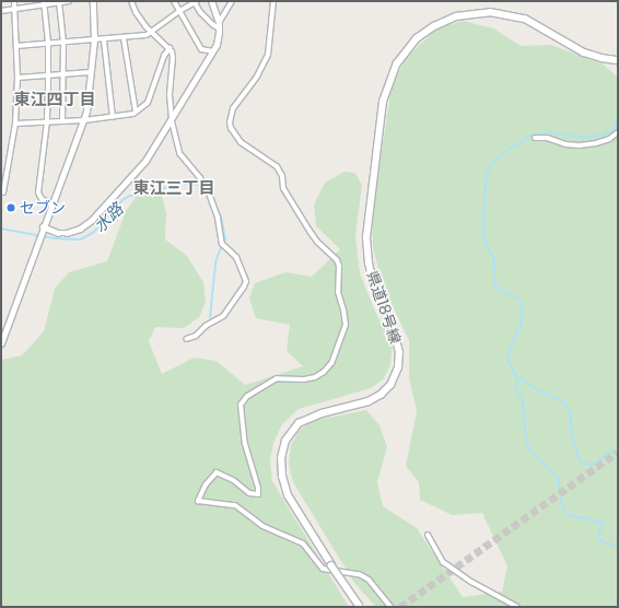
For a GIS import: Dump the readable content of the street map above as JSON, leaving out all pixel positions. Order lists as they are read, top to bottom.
{
  "streets": {
    "main road": ["県道18号線"]
  },
  "districts": ["東江四丁目", "東江三丁目"],
  "water": ["水路"],
  "places": ["セブン"]
}
